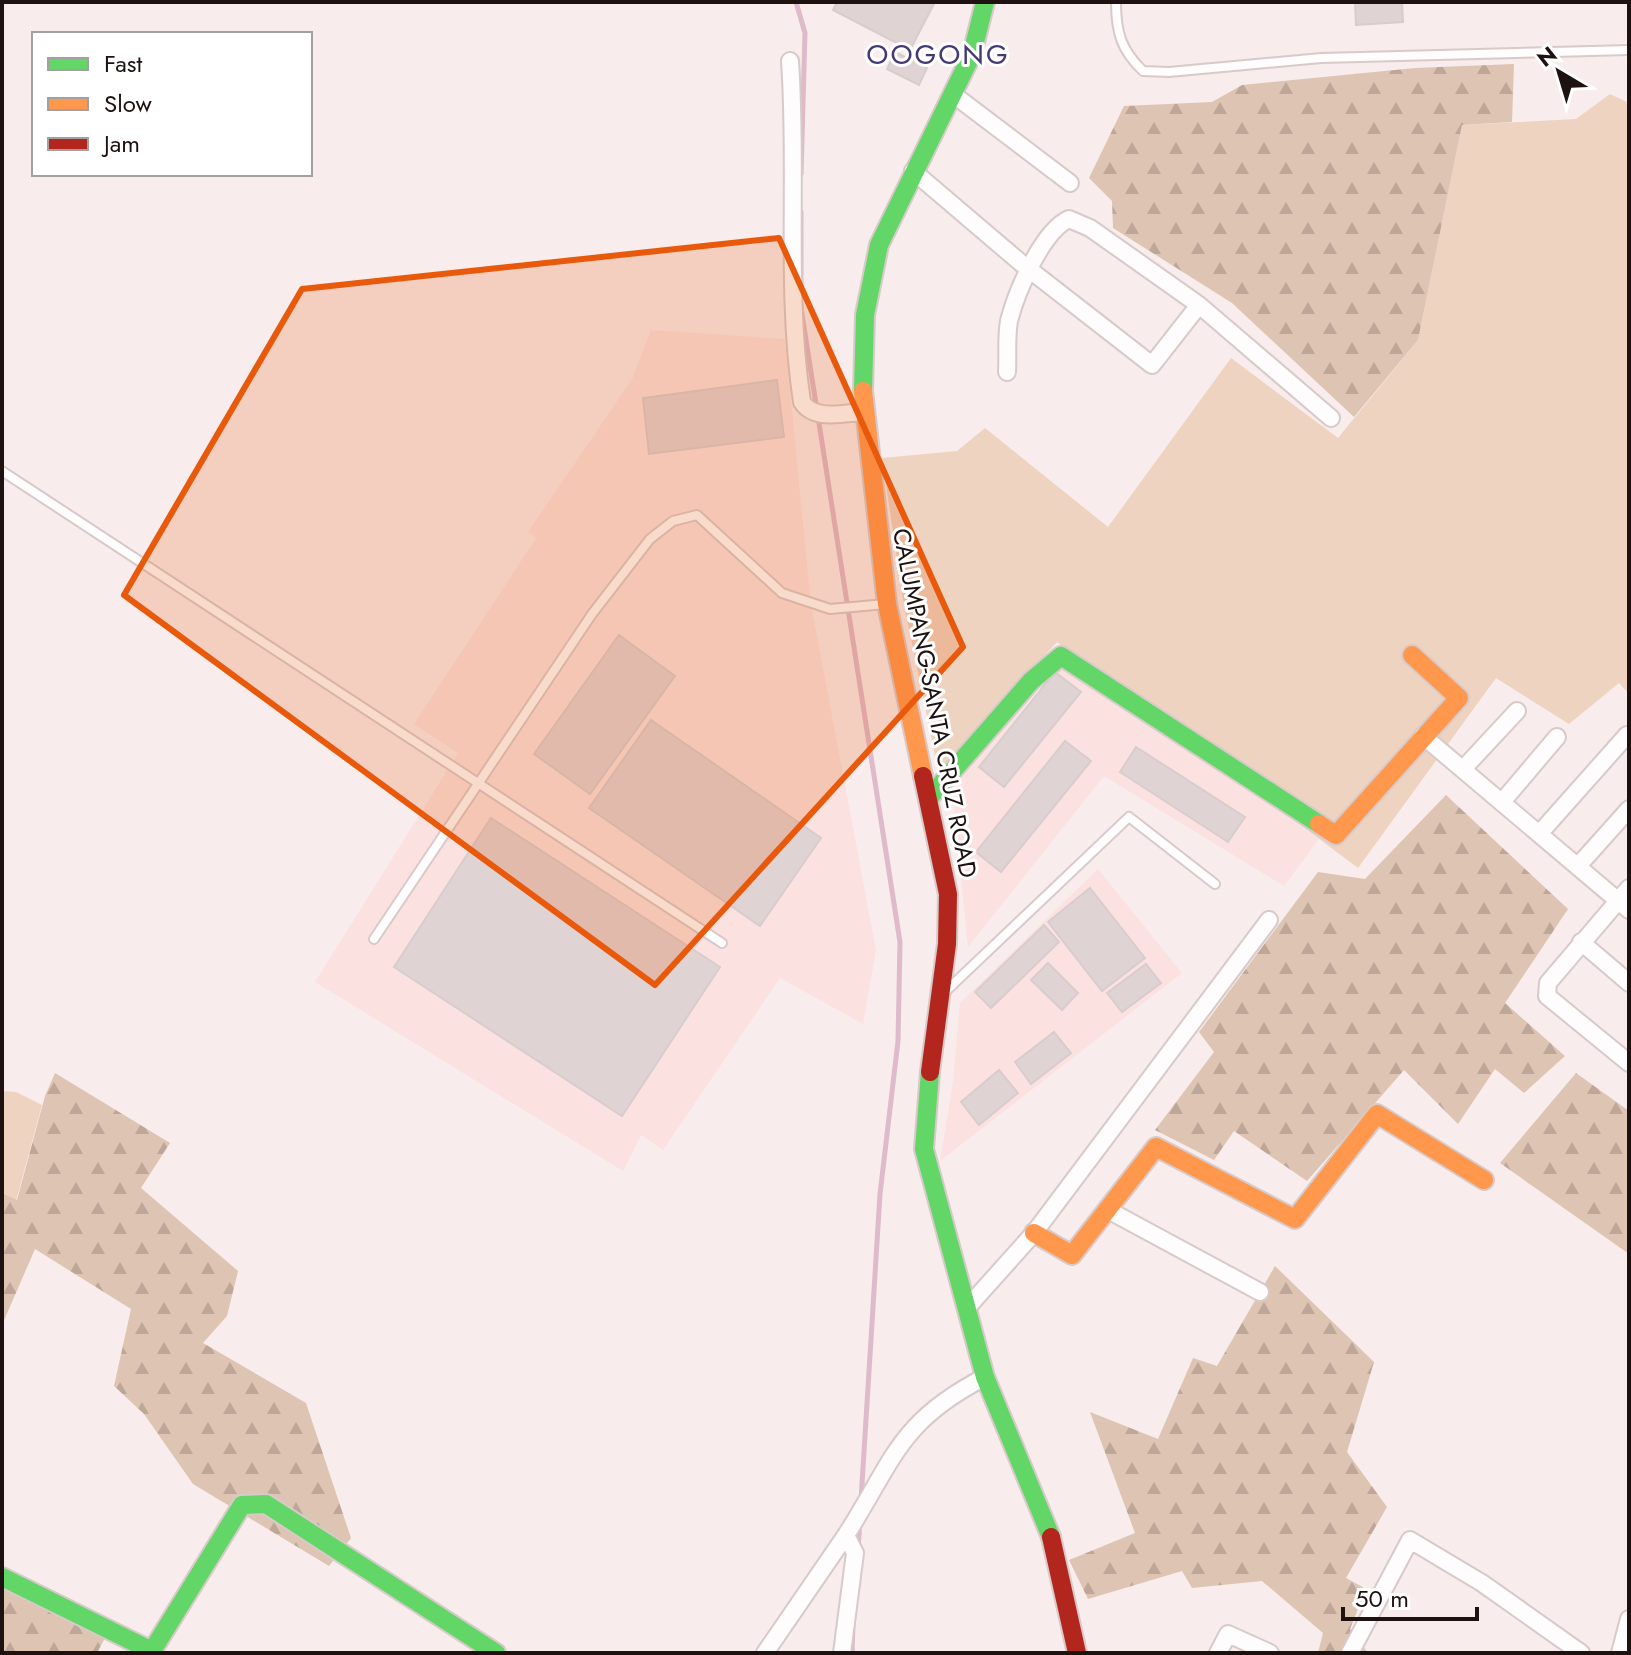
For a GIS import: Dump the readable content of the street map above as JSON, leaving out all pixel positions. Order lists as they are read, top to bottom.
{
  "streets": {
    "street": ["CALUMPANG-SANTA CRUZ ROAD"]
  },
  "districts": ["OOGONG"],
  "legend": ["Fast", "Slow", "Jam"],
  "scale_bar": "50 m",
  "north": "top left"
}
